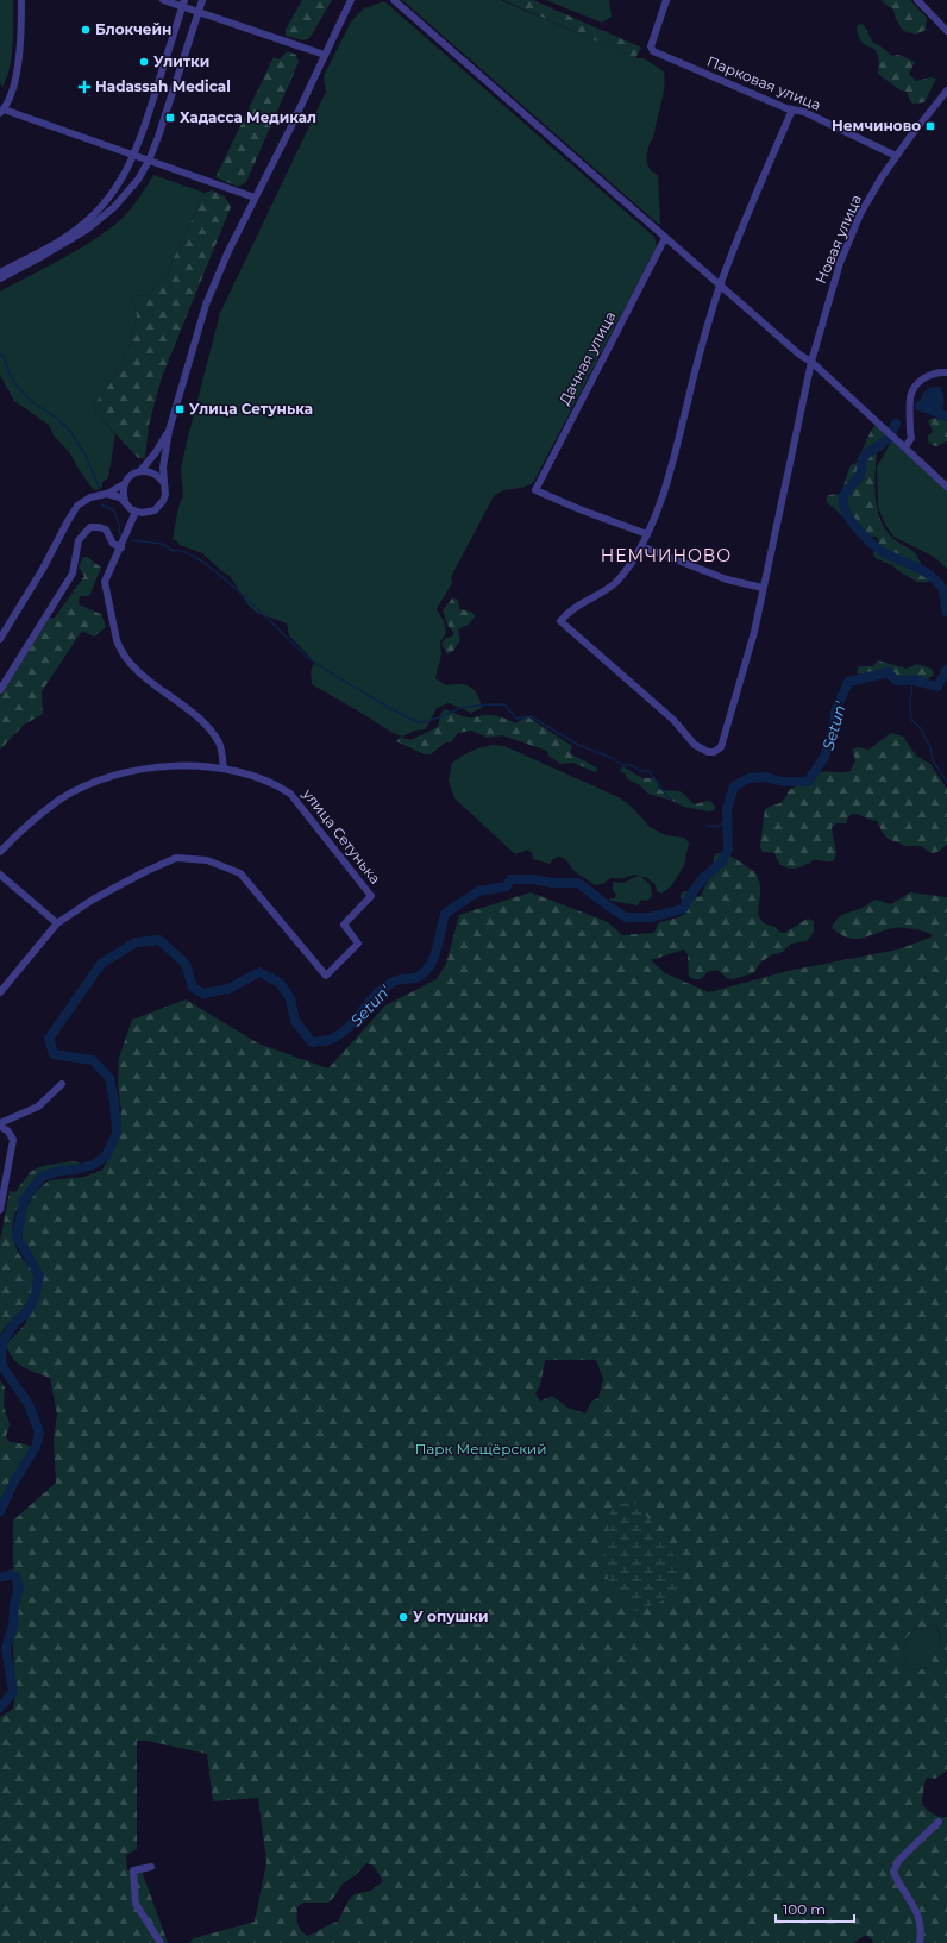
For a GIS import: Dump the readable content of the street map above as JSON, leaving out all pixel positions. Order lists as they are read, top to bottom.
{
  "streets": {
    "street": [
      "Парковая улица",
      "Новая улица",
      "Дачная улица",
      "улица Сетунька"
    ]
  },
  "crossings": [
    ["Парковая улица", "Новая улица"]
  ],
  "districts": ["НЕМЧИНОВО"],
  "water": ["Setun'"],
  "parks": ["Парк Мещёрский"],
  "places": {
    "other": ["Блокчейн", "Улитки", "У опушки"],
    "health": ["Hadassah Medical"],
    "transit": ["Хадасса Медикал", "Немчиново", "Улица Сетунька"]
  },
  "scale_bar": "100 m"
}
